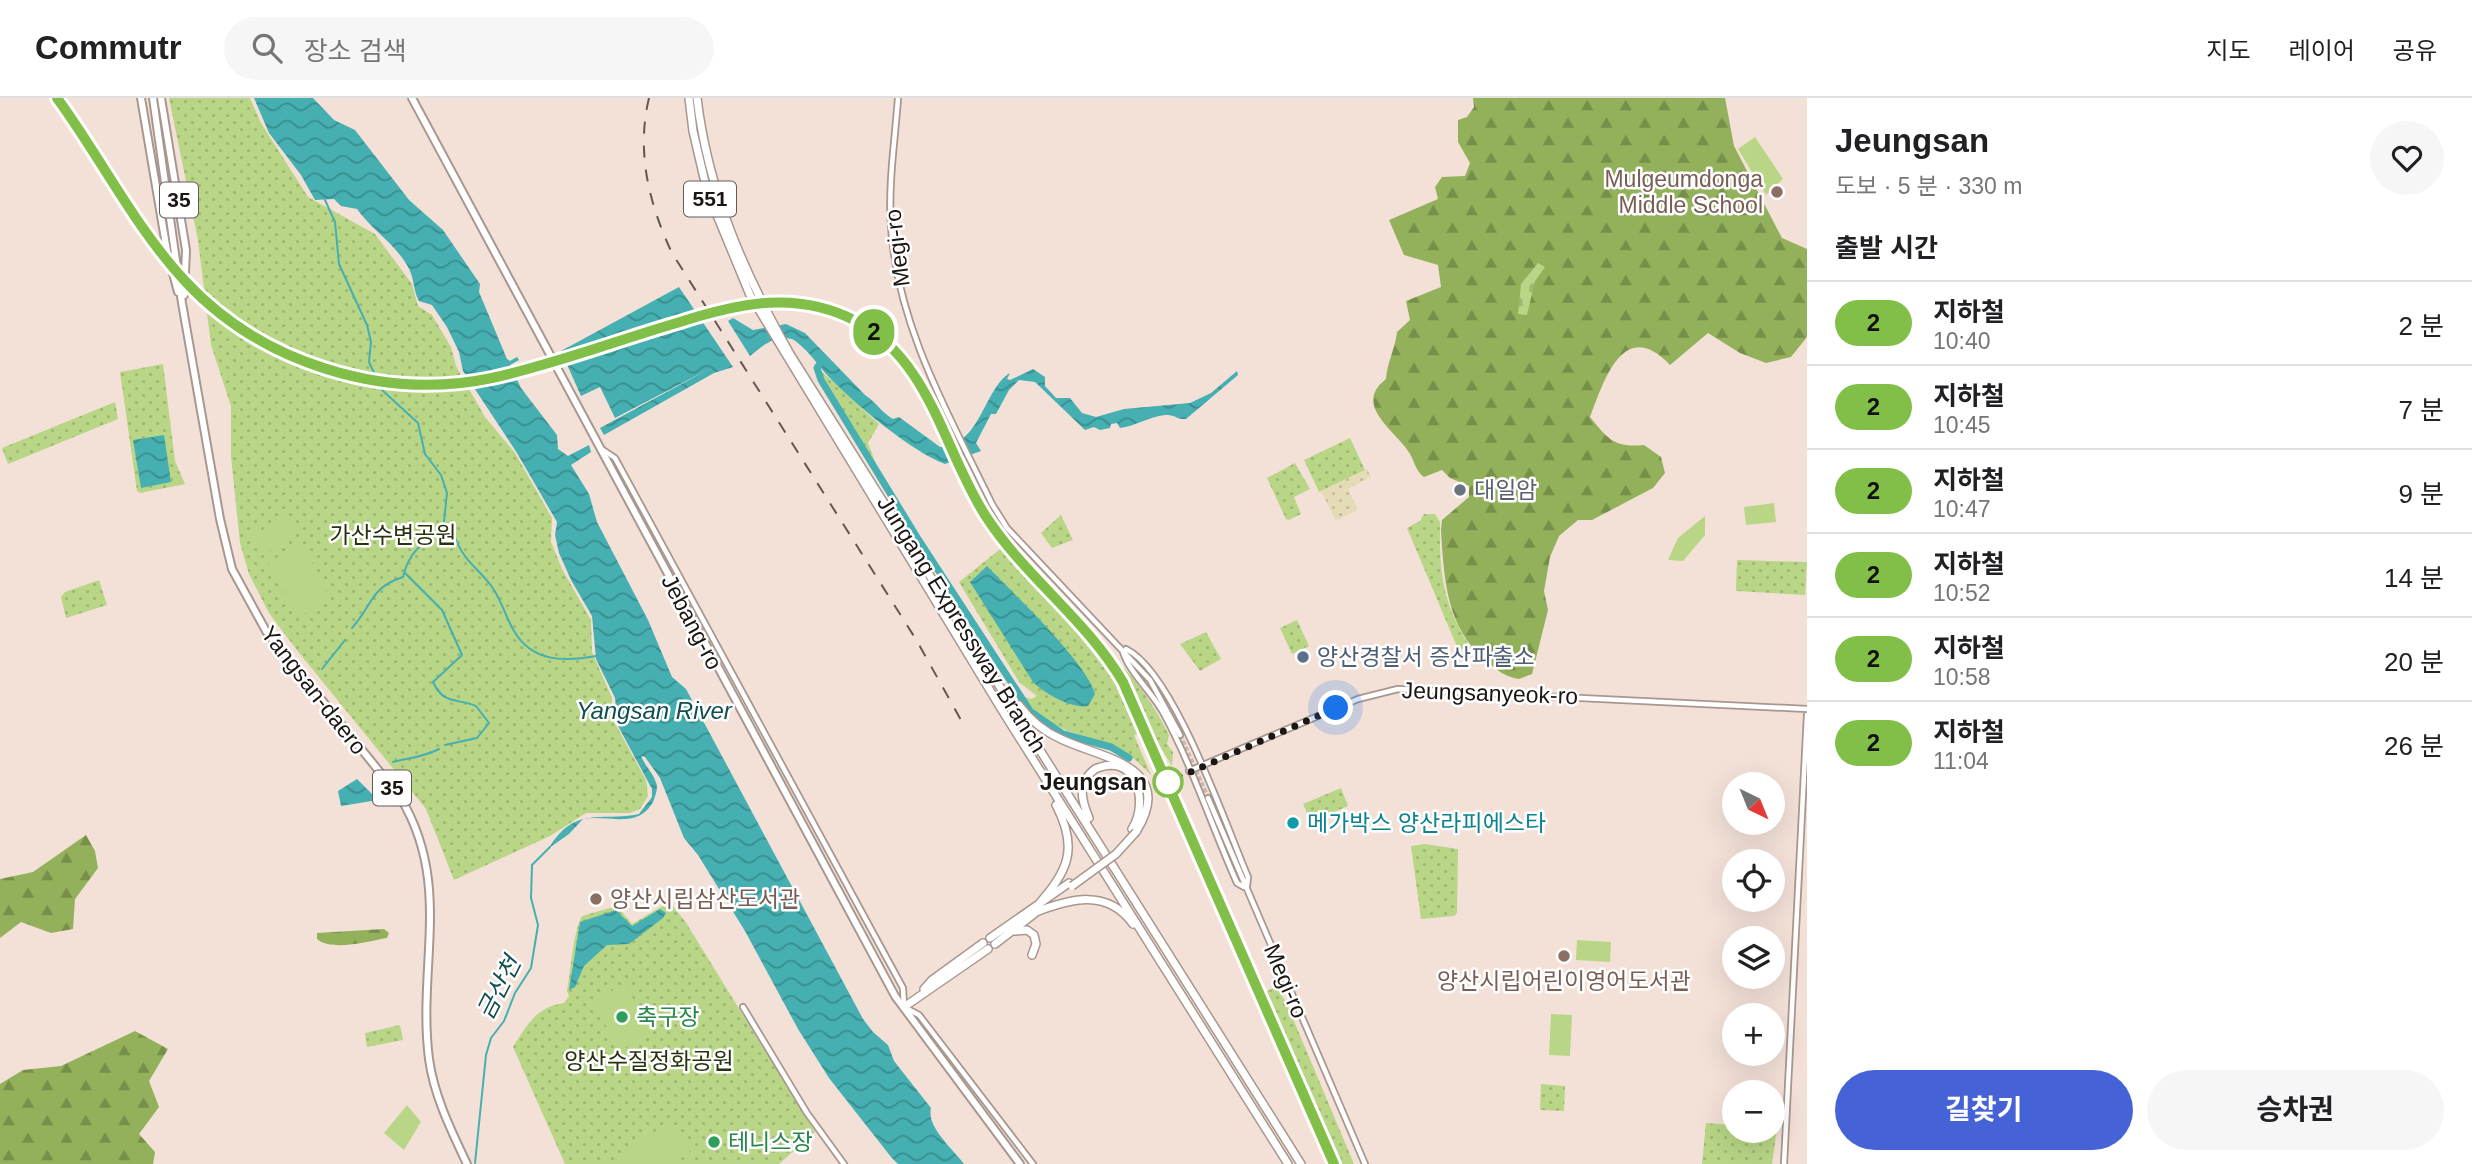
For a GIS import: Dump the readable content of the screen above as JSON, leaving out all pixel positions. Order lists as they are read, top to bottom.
{
  "streets": {
    "highway": ["551", "Jungang Expressway Branch"],
    "main road": ["35", "Jebang-ro", "Yangsan-daero"],
    "street": ["Megi-ro", "Jeungsanyeok-ro"]
  },
  "crossings": [
    ["35", "Yangsan-daero"]
  ],
  "water": ["Yangsan River", "금산천"],
  "parks": ["가산수변공원", "양산수질정화공원"],
  "places": [
    "Mulgeumdonga Middle School",
    "대일암",
    "양산경찰서 증산파출소",
    "Jeungsan",
    "메가박스 양산라피에스타",
    "양산시립삼산도서관",
    "양산시립어린이영어도서관",
    "축구장",
    "테니스장"
  ],
  "lines": ["metro line 2"],
  "north": "bottom right",
  "page": {
    "header": "Commutr",
    "search": "장소 검색",
    "nav": ["지도", "레이어", "공유"],
    "on_map": "2",
    "heading": [
      ["Jeungsan", "도보 · 5 분 · 330 m"],
      "출발 시간"
    ],
    "list": [
      {
        "mark": "2",
        "name": "지하철",
        "note": "10:40",
        "value": "2 분"
      },
      {
        "mark": "2",
        "name": "지하철",
        "note": "10:45",
        "value": "7 분"
      },
      {
        "mark": "2",
        "name": "지하철",
        "note": "10:47",
        "value": "9 분"
      },
      {
        "mark": "2",
        "name": "지하철",
        "note": "10:52",
        "value": "14 분"
      },
      {
        "mark": "2",
        "name": "지하철",
        "note": "10:58",
        "value": "20 분"
      },
      {
        "mark": "2",
        "name": "지하철",
        "note": "11:04",
        "value": "26 분"
      }
    ],
    "map_buttons": ["+", "−"],
    "buttons": ["길찾기", "승차권"]
  }
}
